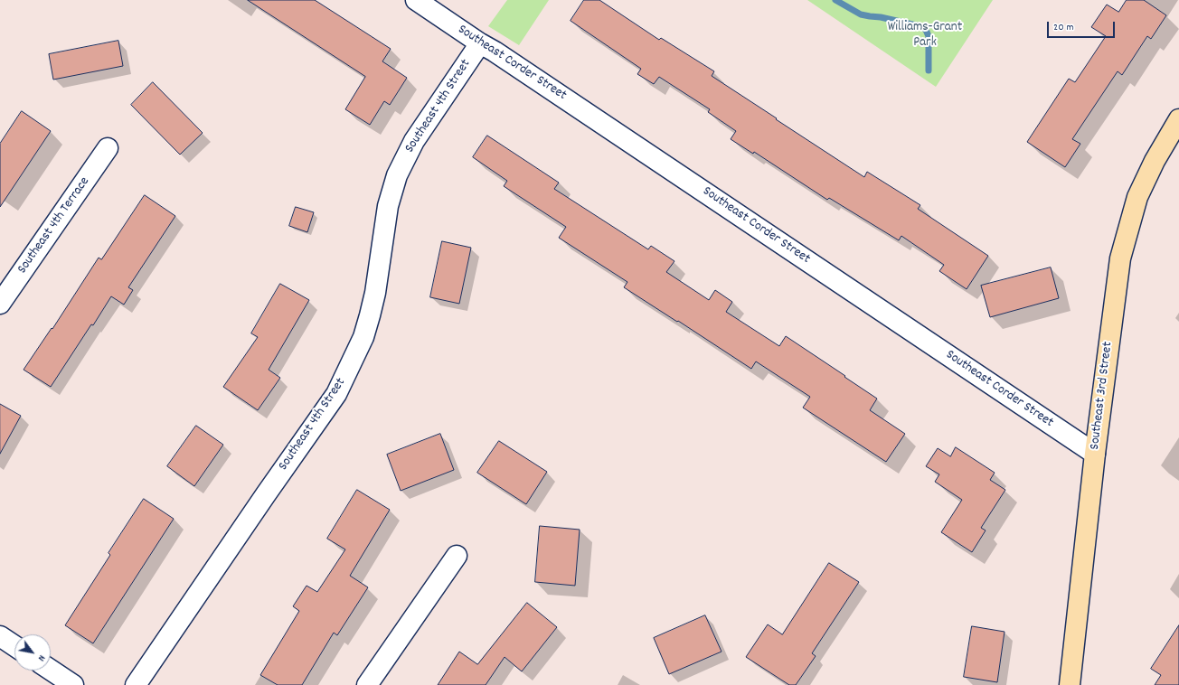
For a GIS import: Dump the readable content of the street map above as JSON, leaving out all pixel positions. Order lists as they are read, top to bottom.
{
  "streets": {
    "main road": ["Southeast 3rd Street"],
    "street": ["Southeast Corder Street", "Southeast 4th Street", "Southeast 4th Terrace"]
  },
  "crossings": [
    ["Southeast Corder Street", "Southeast 4th Street"],
    ["Southeast Corder Street", "Southeast 3rd Street"]
  ],
  "parks": ["Williams-Grant Park"],
  "scale_bar": "20 m",
  "north": "bottom right"
}
